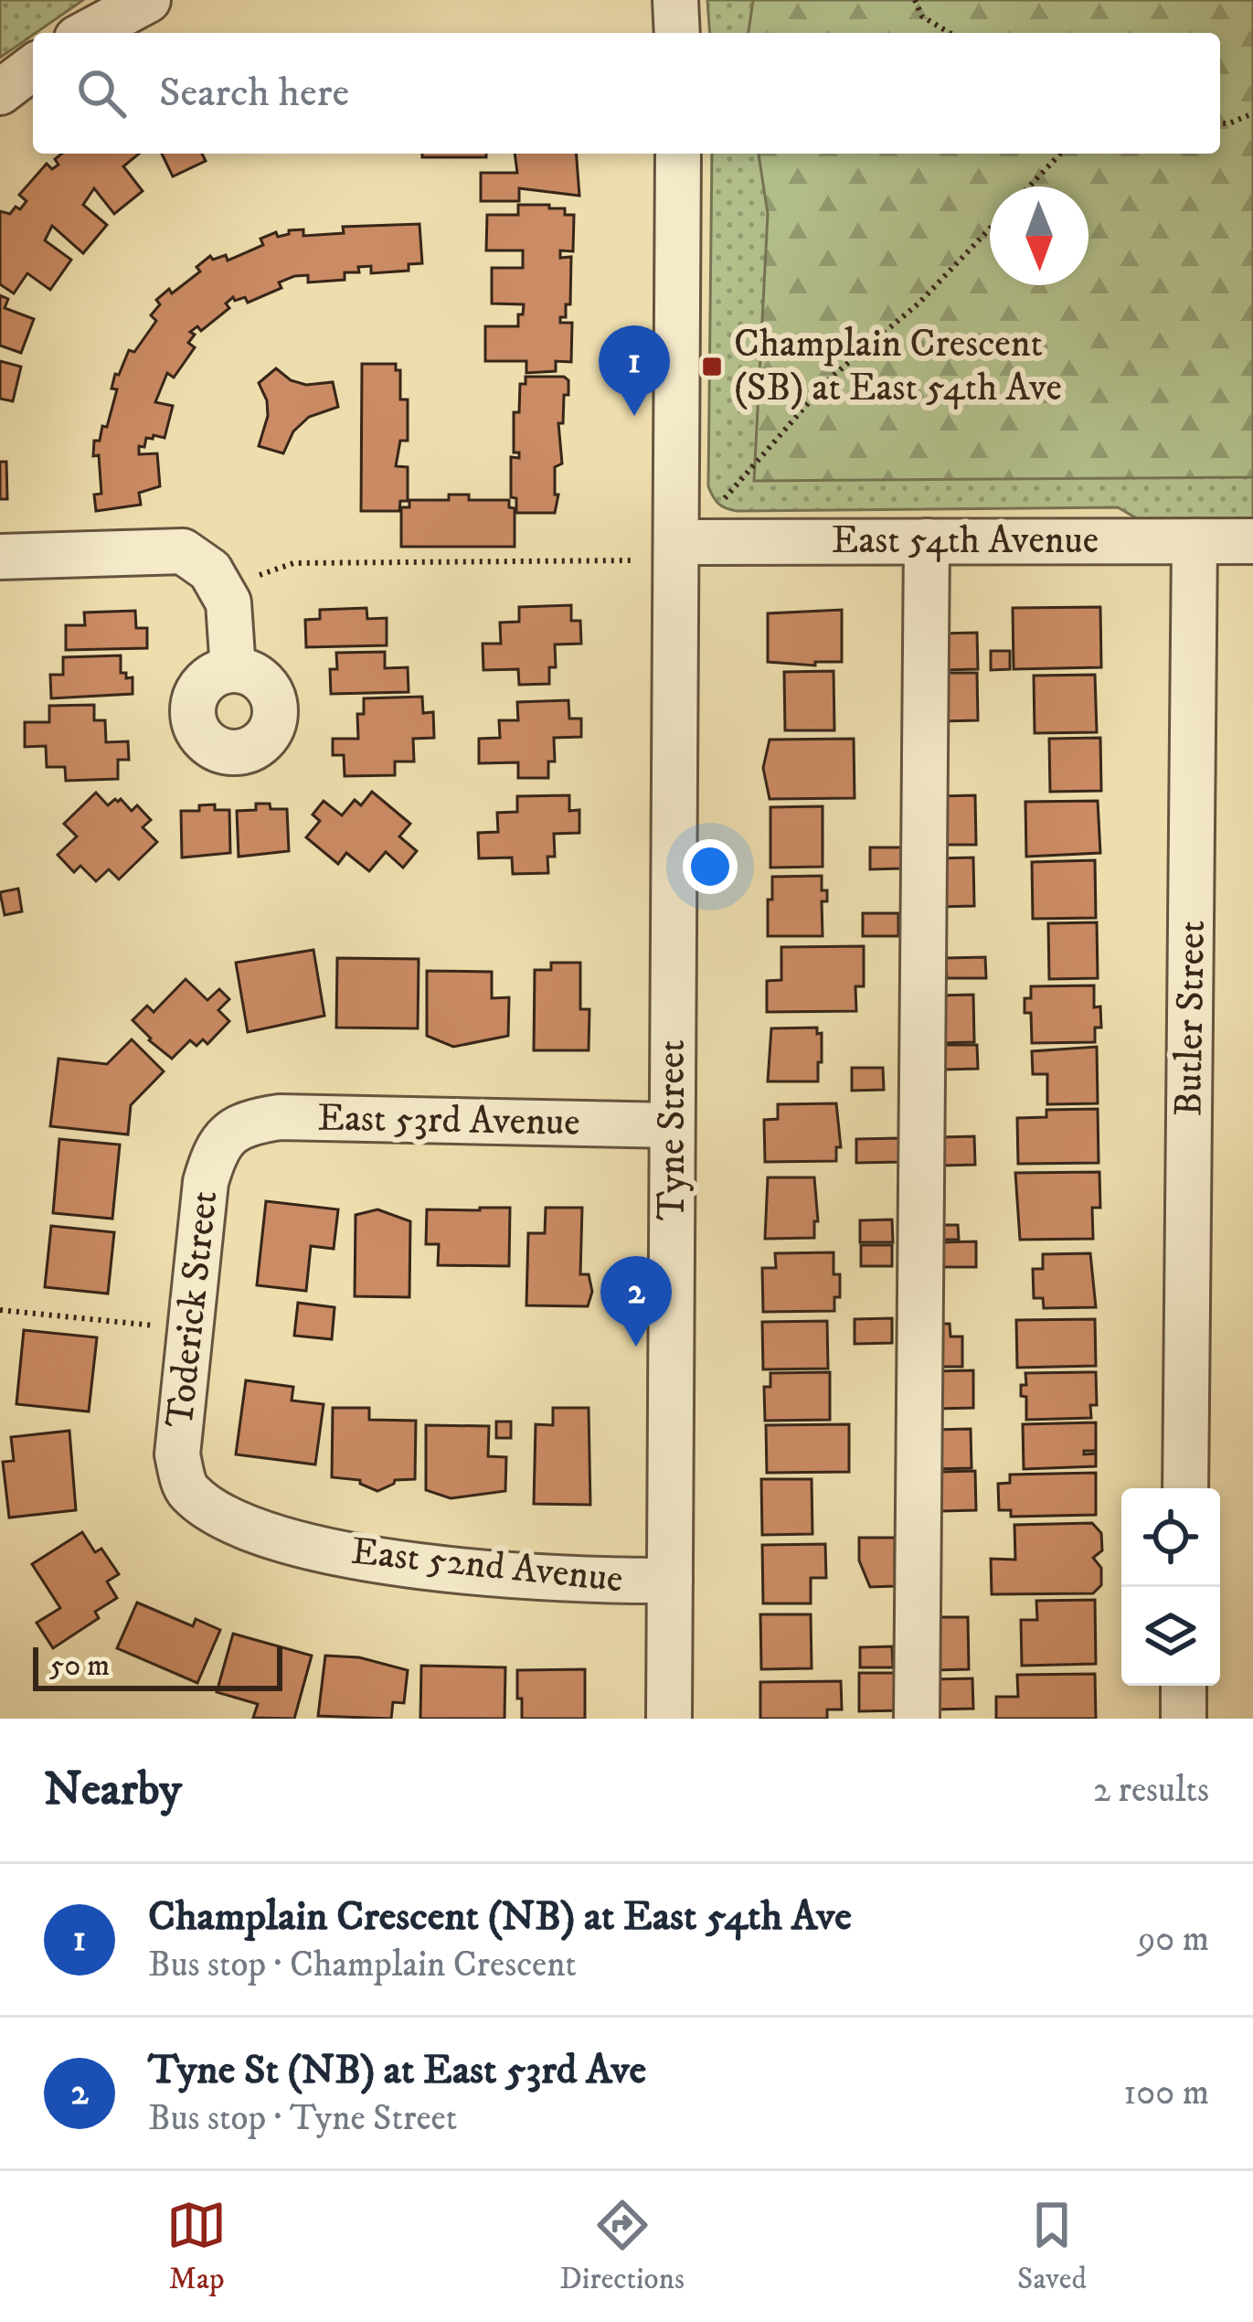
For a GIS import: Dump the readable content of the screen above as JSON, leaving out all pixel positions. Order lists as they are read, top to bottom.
{
  "streets": {
    "street": [
      "East 54th Avenue",
      "Butler Street",
      "East 53rd Avenue",
      "Tyne Street",
      "Toderick Street",
      "East 52nd Avenue"
    ]
  },
  "crossings": [
    ["East 54th Avenue", "Butler Street"],
    ["East 54th Avenue", "Tyne Street"],
    ["East 53rd Avenue", "Tyne Street"],
    ["East 53rd Avenue", "Toderick Street"],
    ["Tyne Street", "East 52nd Avenue"],
    ["Toderick Street", "East 52nd Avenue"]
  ],
  "places": {
    "transit": ["Champlain Crescent (SB) at East 54th Ave"]
  },
  "scale_bar": "50 m",
  "north": "bottom",
  "page": {
    "search": "Search here",
    "pins": ["1", "2"],
    "scale": "50 m",
    "heading": ["Nearby", "2 results"],
    "list": [
      {
        "mark": "1",
        "name": "Champlain Crescent (NB) at East 54th Ave",
        "note": "Bus stop · Champlain Crescent",
        "value": "90 m"
      },
      {
        "mark": "2",
        "name": "Tyne St (NB) at East 53rd Ave",
        "note": "Bus stop · Tyne Street",
        "value": "100 m"
      }
    ],
    "nav": ["Map", "Directions", "Saved"]
  }
}
